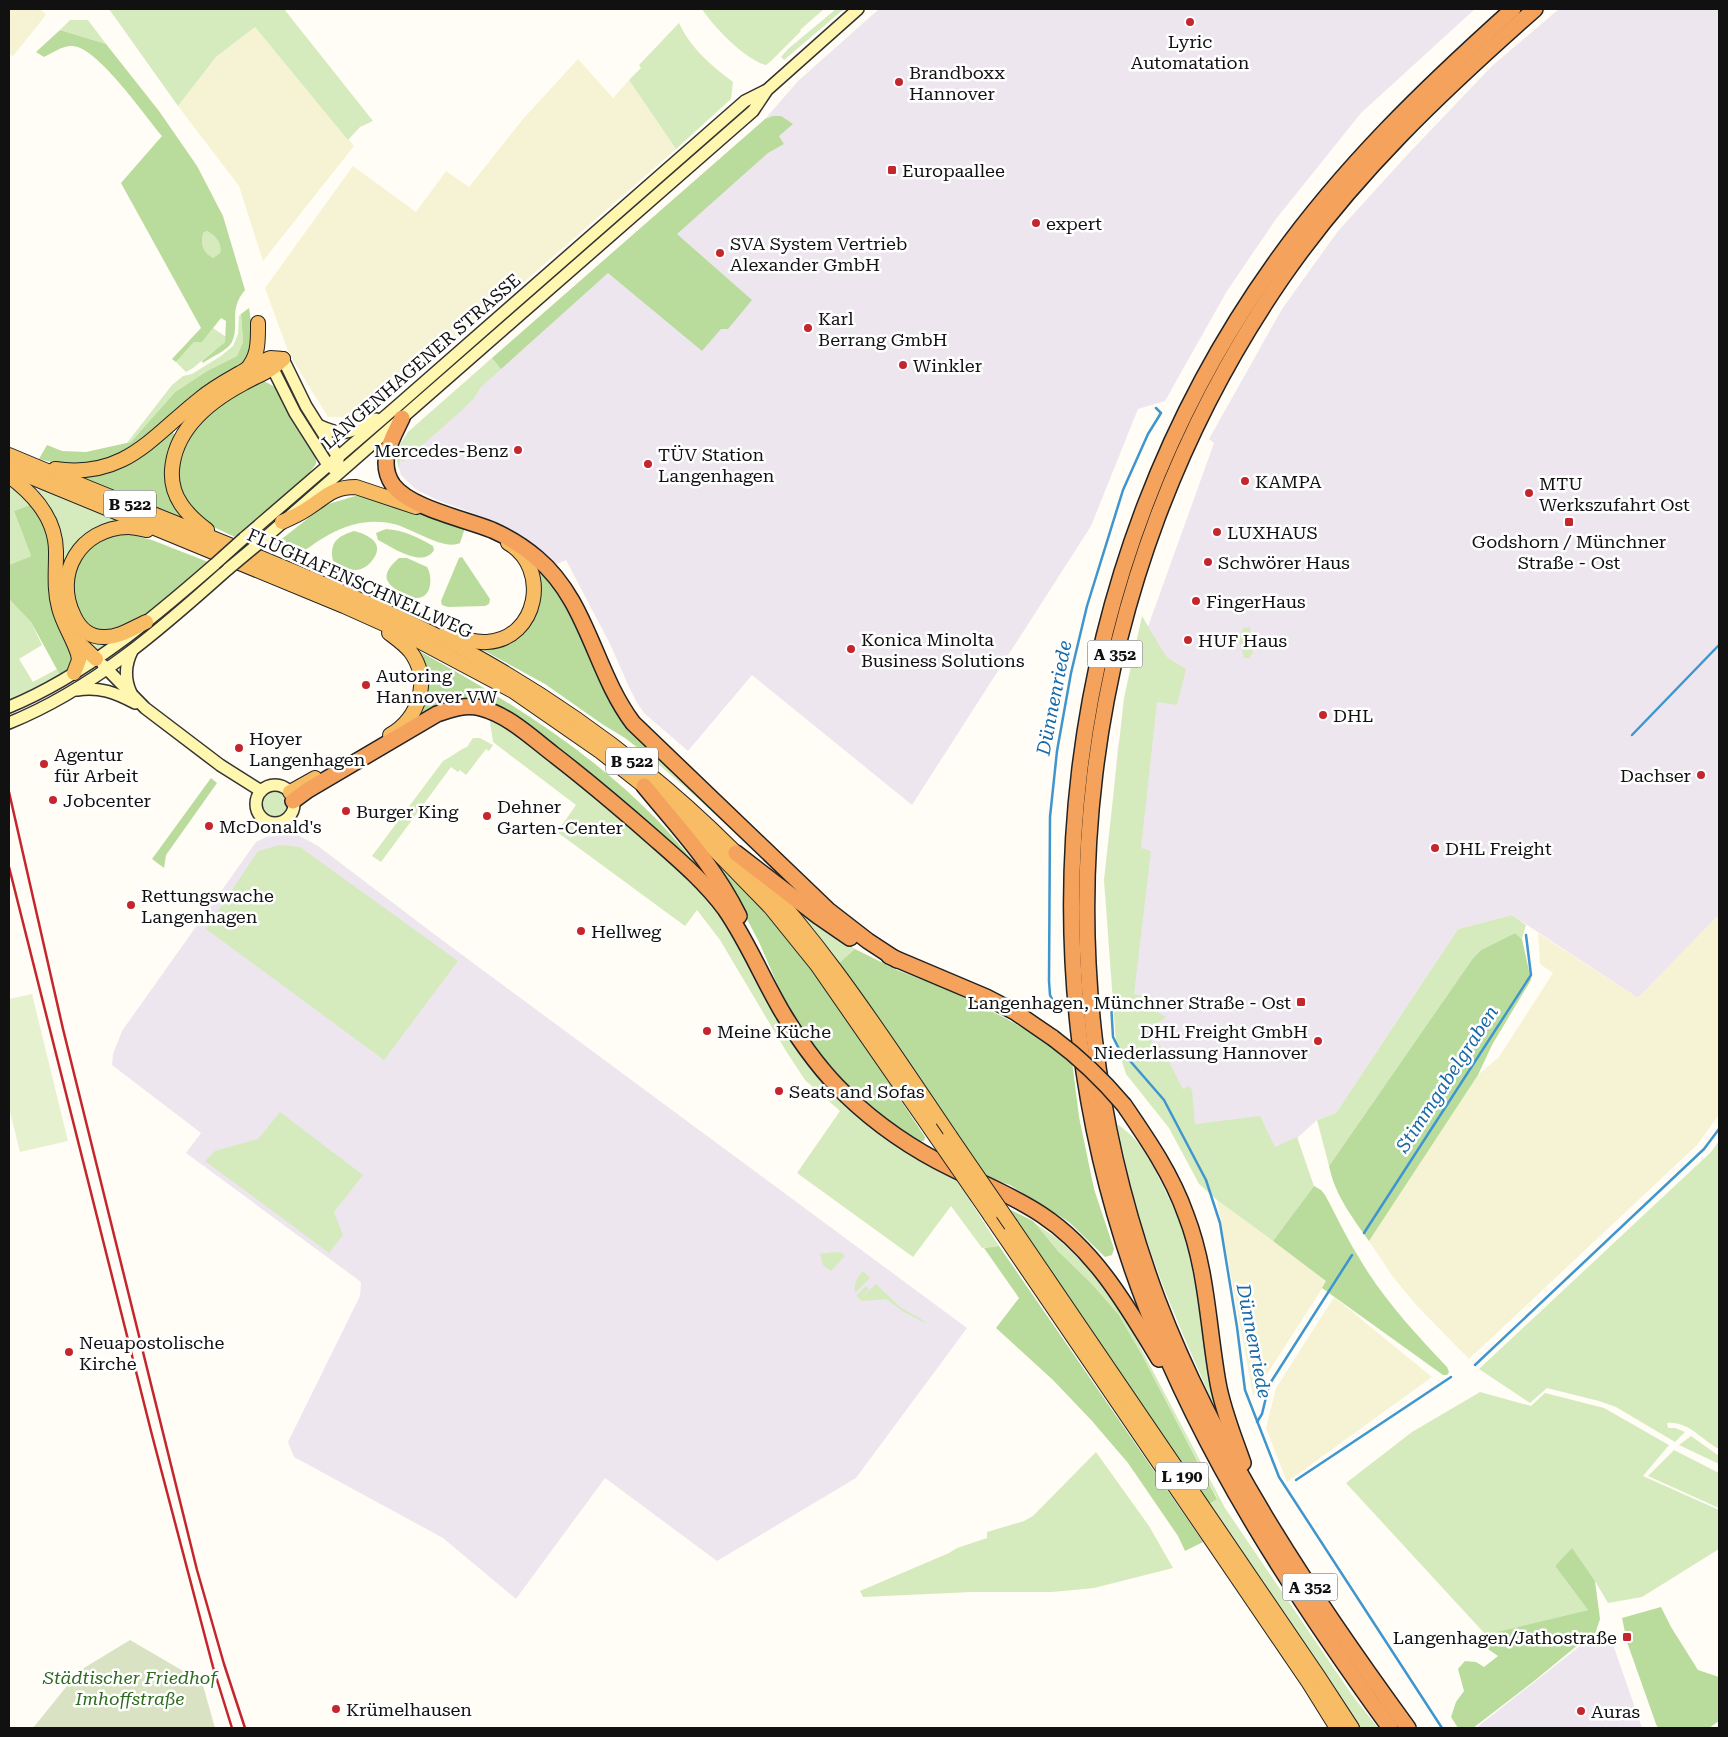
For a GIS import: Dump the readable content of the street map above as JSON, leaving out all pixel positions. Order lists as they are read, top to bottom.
{
  "streets": {
    "highway": [
      "B 522",
      "FLUGHAFENSCHNELLWEG",
      "A 352",
      "L 190"
    ],
    "main road": ["LANGENHAGENER STRASSE"]
  },
  "crossings": [
    ["B 522", "FLUGHAFENSCHNELLWEG"],
    ["B 522", "L 190"]
  ],
  "water": ["Dünnenriede", "Stimmgabelgraben"],
  "parks": ["Städtischer Friedhof Imhoffstraße"],
  "places": {
    "other": [
      "Lyric Automatation",
      "Brandboxx Hannover",
      "expert",
      "SVA System Vertrieb Alexander GmbH",
      "Karl Berrang GmbH",
      "Winkler",
      "Mercedes-Benz",
      "TÜV Station Langenhagen",
      "KAMPA",
      "MTU Werkszufahrt Ost",
      "LUXHAUS",
      "Schwörer Haus",
      "FingerHaus",
      "HUF Haus",
      "Konica Minolta Business Solutions",
      "Autoring Hannover VW",
      "DHL",
      "Hoyer Langenhagen",
      "Agentur für Arbeit",
      "Dachser",
      "Jobcenter",
      "Burger King",
      "Dehner Garten-Center",
      "McDonald's",
      "DHL Freight",
      "Rettungswache Langenhagen",
      "Hellweg",
      "Meine Küche",
      "DHL Freight GmbH Niederlassung Hannover",
      "Seats and Sofas",
      "Neuapostolische Kirche",
      "Krümelhausen",
      "Auras"
    ],
    "transit": [
      "Europaallee",
      "Godshorn / Münchner Straße - Ost",
      "Langenhagen, Münchner Straße - Ost",
      "Langenhagen/Jathostraße"
    ]
  }
}
